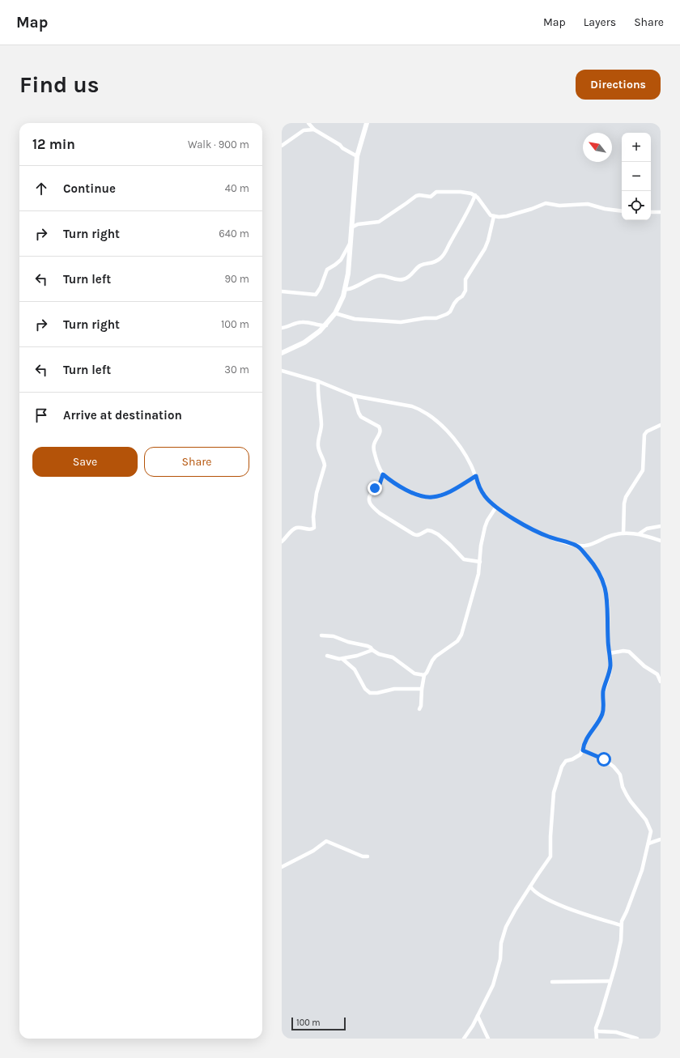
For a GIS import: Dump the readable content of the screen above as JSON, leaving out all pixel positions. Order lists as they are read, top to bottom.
{
  "scale_bar": "100 m",
  "north": "top left",
  "page": {
    "header": "Map",
    "nav": ["Map", "Layers", "Share"],
    "buttons": [
      "Directions",
      ["Save", "Share"]
    ],
    "title": "Find us",
    "heading": ["12 min", "Walk · 900 m"],
    "map_buttons": ["+", "−"],
    "list": [
      ["Continue", "40 m"],
      ["Turn right", "640 m"],
      ["Turn left", "90 m"],
      ["Turn right", "100 m"],
      ["Turn left", "30 m"],
      "Arrive at destination"
    ],
    "scale": "100 m"
  }
}
